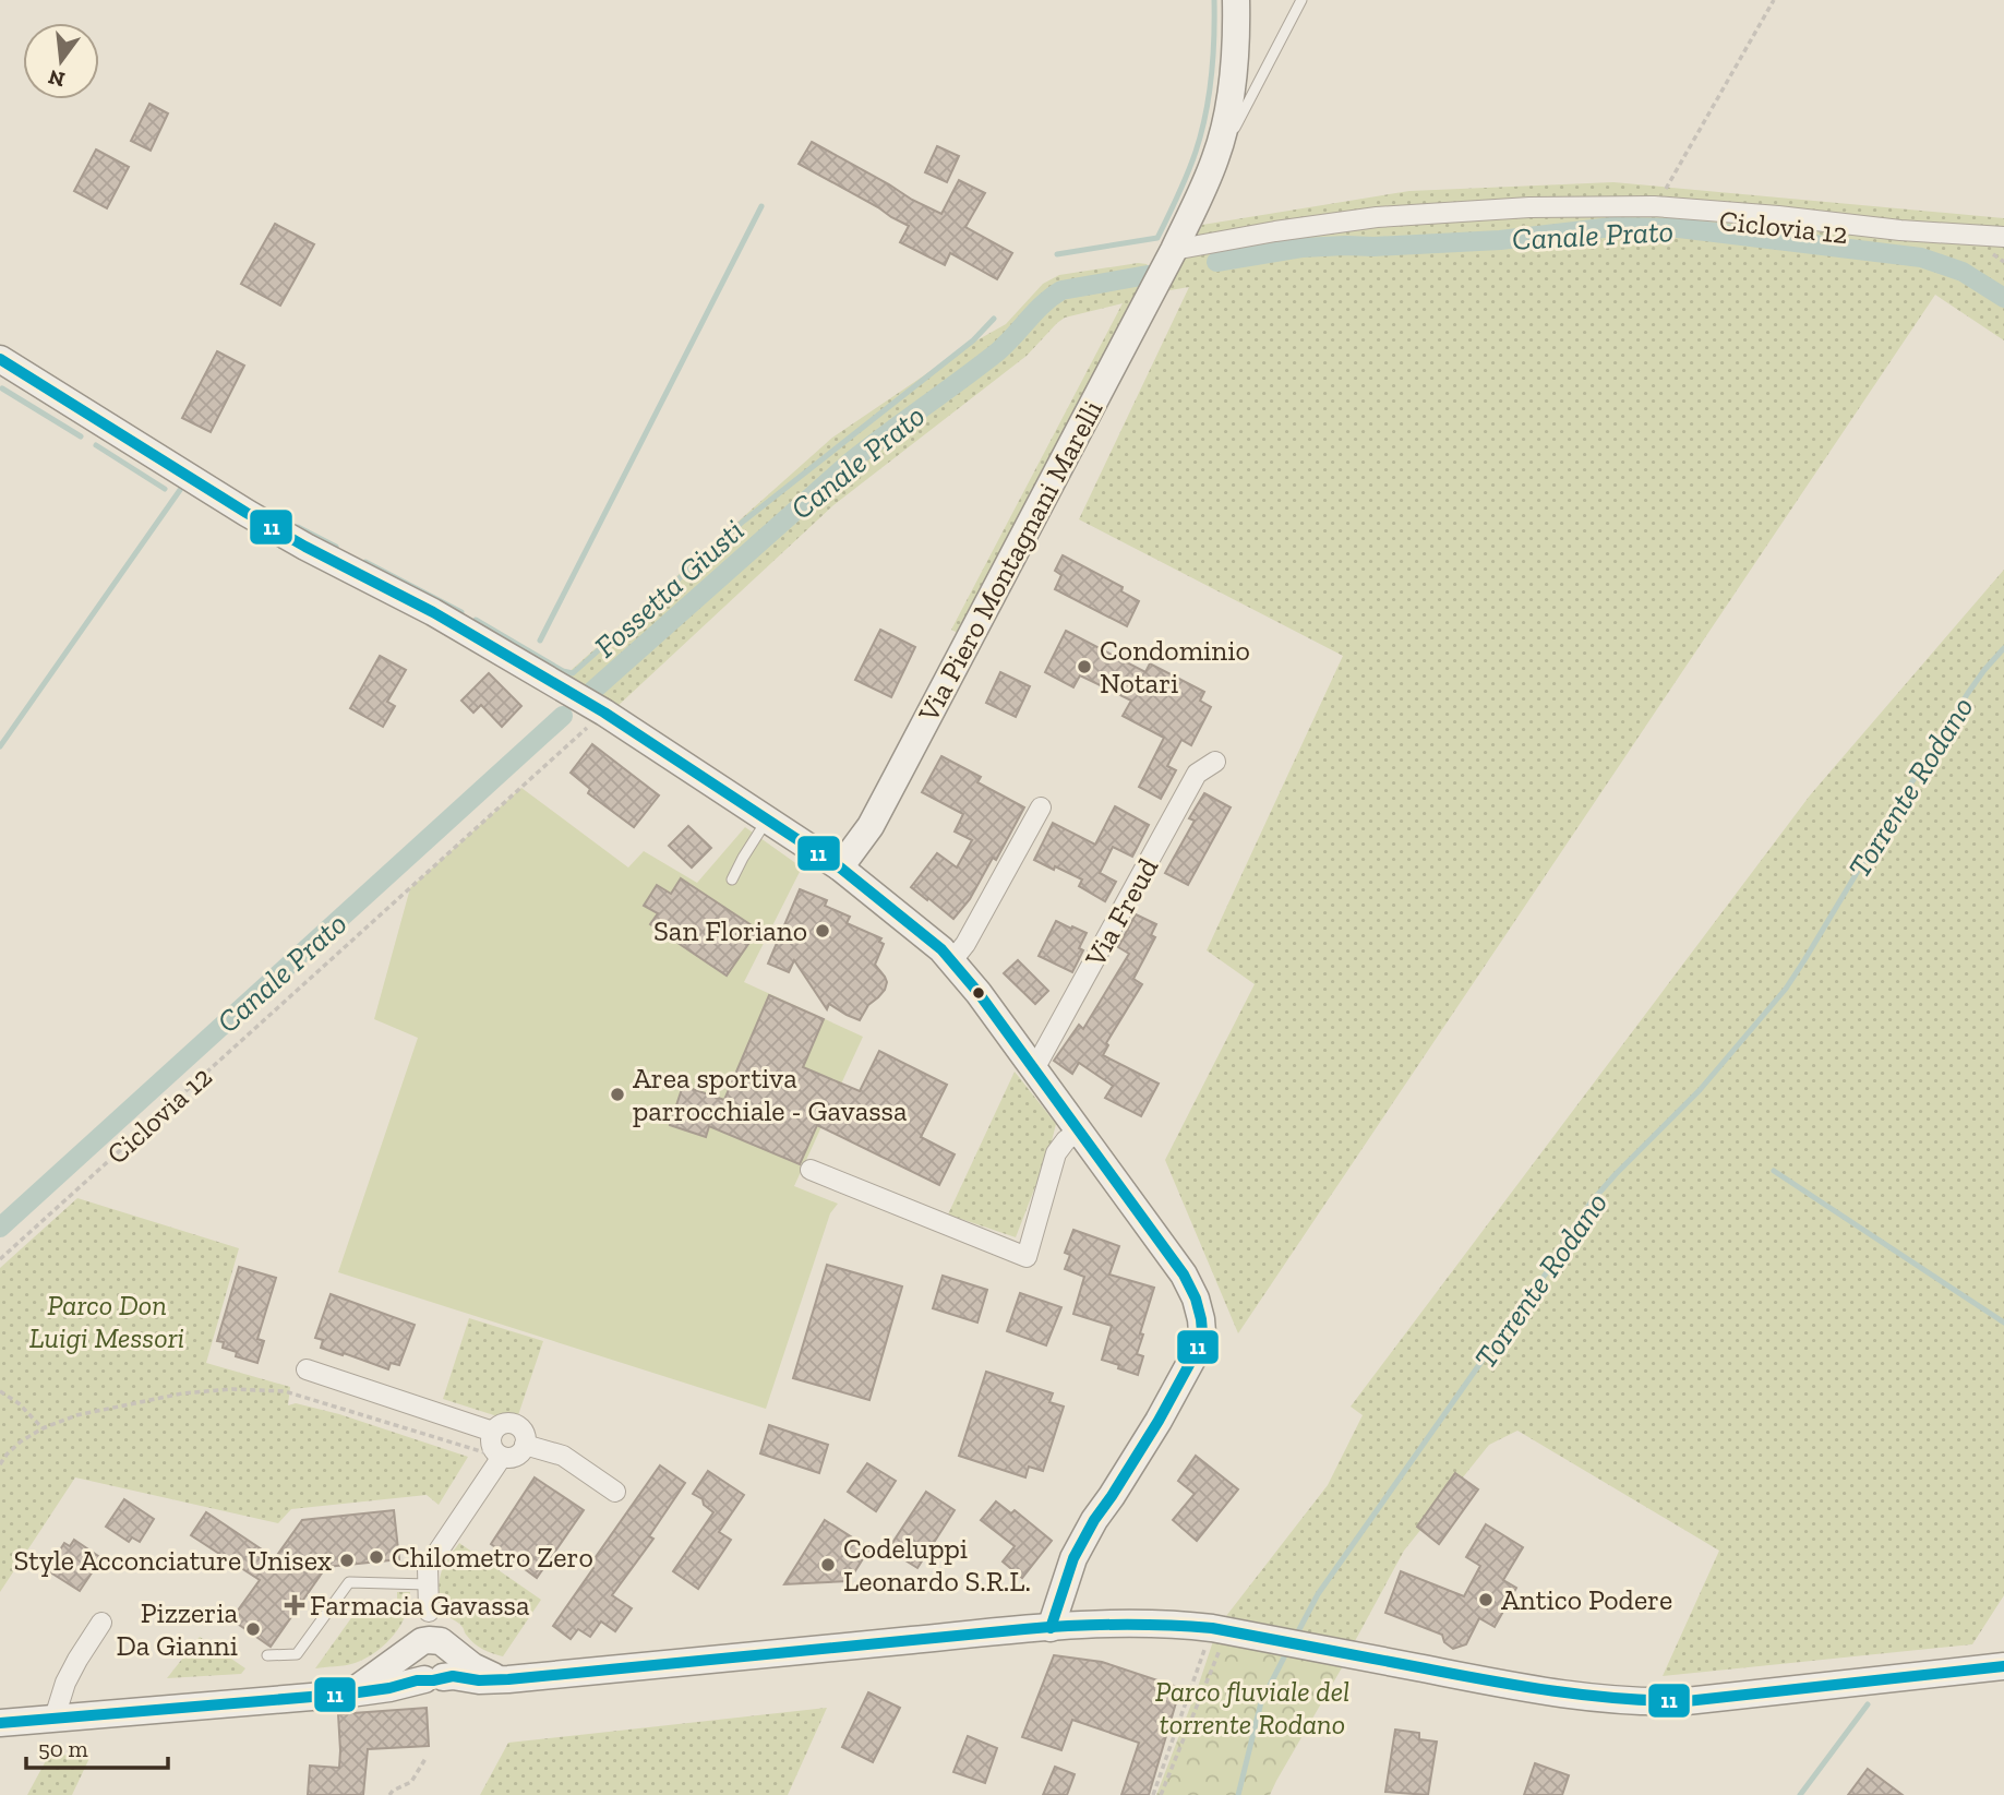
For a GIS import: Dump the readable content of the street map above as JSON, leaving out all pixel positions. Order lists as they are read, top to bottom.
{
  "streets": {
    "street": ["Via Piero Montagnani Marelli", "Via Freud"],
    "path": ["Ciclovia 12"]
  },
  "water": ["Canale Prato", "Fossetta Giusti", "Torrente Rodano"],
  "parks": ["Parco Don Luigi Messori", "Parco fluviale del torrente Rodano"],
  "places": {
    "other": [
      "Condominio Notari",
      "San Floriano",
      "Area sportiva parrocchiale - Gavassa",
      "Chilometro Zero",
      "Style Acconciature Unisex",
      "Codeluppi Leonardo S.R.L.",
      "Antico Podere",
      "Pizzeria Da Gianni"
    ],
    "health": ["Farmacia Gavassa"]
  },
  "lines": ["transit line 11"],
  "scale_bar": "50 m",
  "north": "bottom"
}
